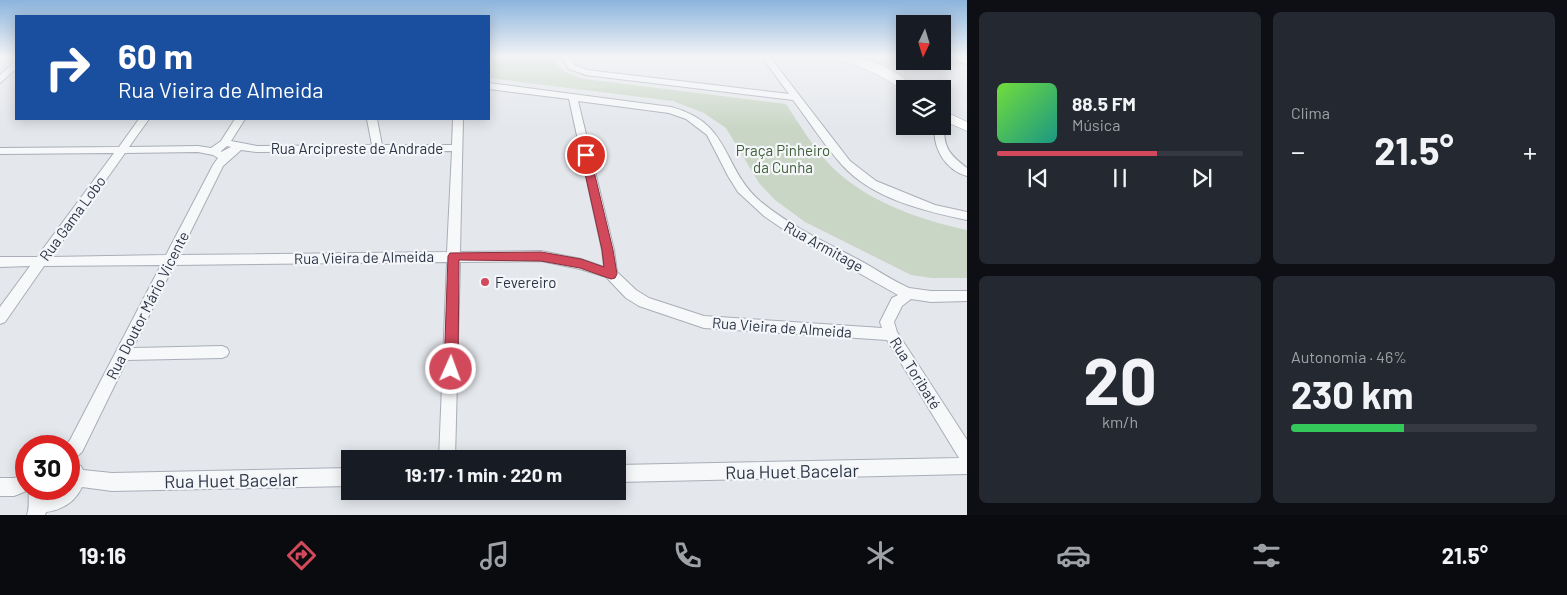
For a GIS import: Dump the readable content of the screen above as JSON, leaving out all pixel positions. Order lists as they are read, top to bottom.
{
  "streets": {
    "street": [
      "Rua Arcipreste de Andrade",
      "Rua Gama Lobo",
      "Rua Armitage",
      "Rua Vieira de Almeida",
      "Rua Doutor Mário Vicente",
      "Rua Toribaté",
      "Rua Huet Bacelar"
    ]
  },
  "crossings": [
    ["Rua Arcipreste de Andrade", "Rua Gama Lobo"],
    ["Rua Arcipreste de Andrade", "Rua Doutor Mário Vicente"],
    ["Rua Gama Lobo", "Rua Vieira de Almeida"],
    ["Rua Armitage", "Rua Toribaté"],
    ["Rua Vieira de Almeida", "Rua Doutor Mário Vicente"],
    ["Rua Vieira de Almeida", "Rua Toribaté"]
  ],
  "parks": ["Praça Pinheiro da Cunha"],
  "places": ["Fevereiro"],
  "north": "bottom",
  "page": {
    "tile": [
      "Clima",
      ["20", "km/h"],
      ["Autonomia · 46%", "230 km"]
    ],
    "turn": ["60 m", "Rua Vieira de Almeida"],
    "song": ["88.5 FM", "Música"],
    "heat": ["−", "21.5°", "+"],
    "limit": "30",
    "trip": "19:17 · 1 min · 220 m",
    "tabs": ["19:16", "21.5°"]
  }
}
